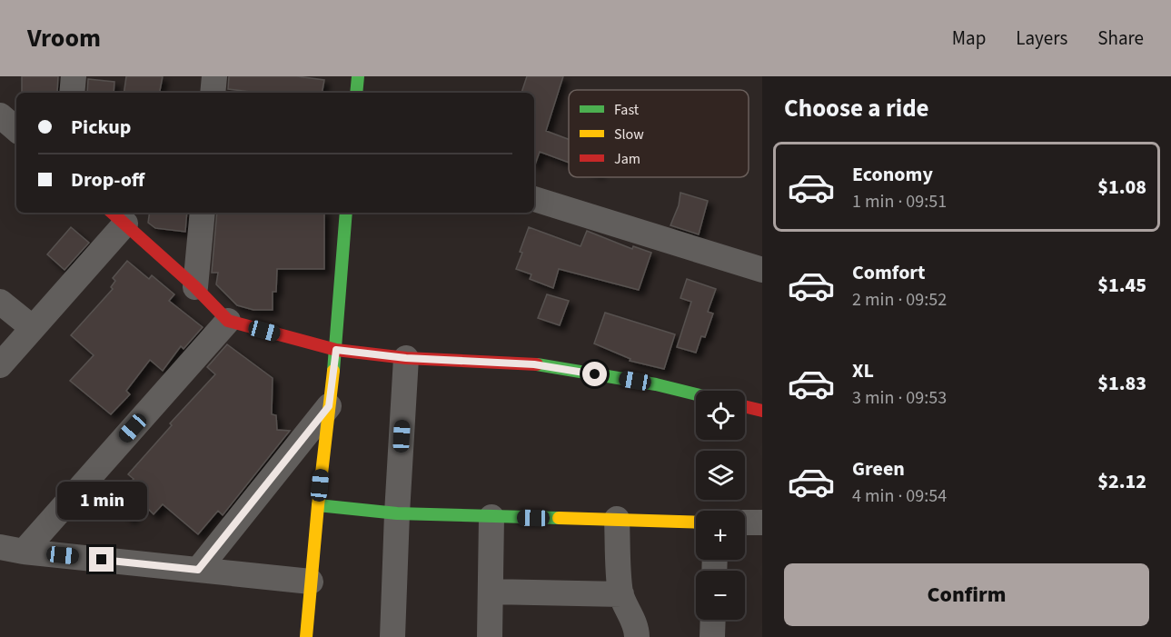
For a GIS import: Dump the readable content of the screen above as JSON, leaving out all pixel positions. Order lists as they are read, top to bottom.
{
  "legend": ["Fast", "Slow", "Jam"],
  "page": {
    "header": "Vroom",
    "nav": ["Map", "Layers", "Share"],
    "heading": "Choose a ride",
    "banner": ["Pickup", "Drop-off"],
    "list": [
      {
        "name": "Economy",
        "note": "1 min · 09:51",
        "value": "$1.08"
      },
      {
        "name": "Comfort",
        "note": "2 min · 09:52",
        "value": "$1.45"
      },
      {
        "name": "XL",
        "note": "3 min · 09:53",
        "value": "$1.83"
      },
      {
        "name": "Green",
        "note": "4 min · 09:54",
        "value": "$2.12"
      }
    ],
    "map_buttons": ["+", "−"],
    "bubble": "1 min",
    "buttons": "Confirm"
  }
}
